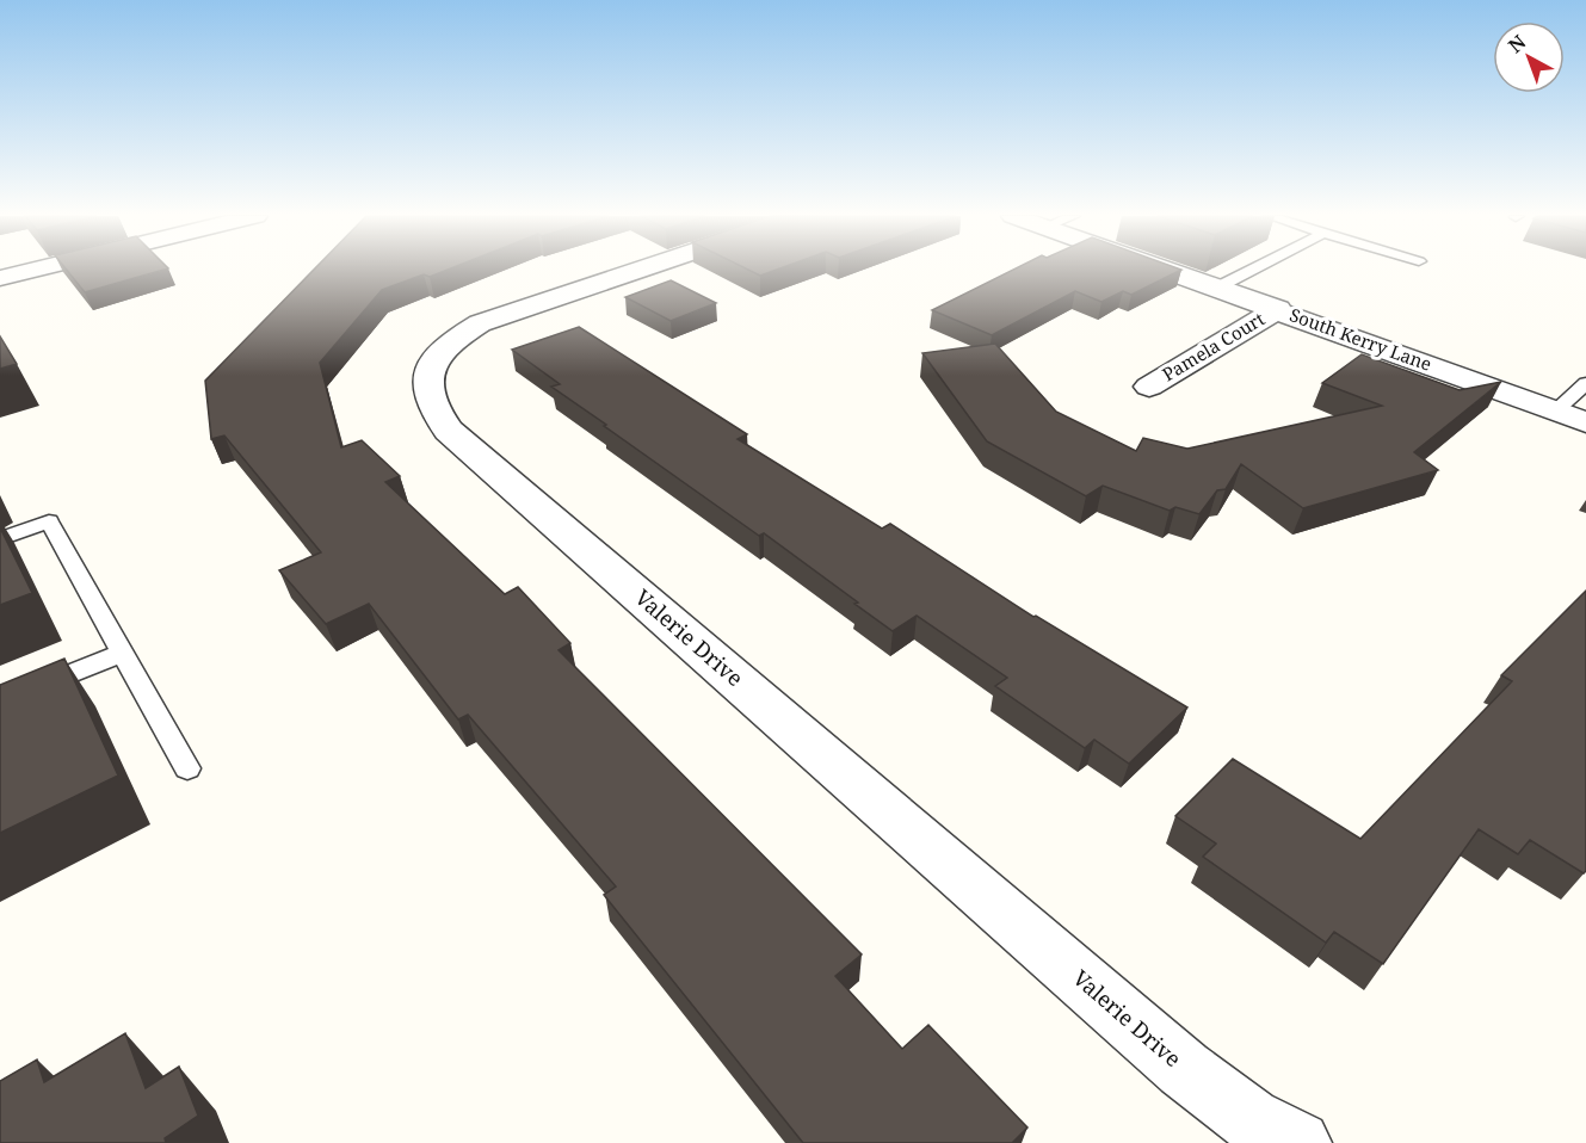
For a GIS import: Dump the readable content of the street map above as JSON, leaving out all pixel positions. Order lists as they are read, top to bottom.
{
  "streets": {
    "street": ["South Kerry Lane", "Pamela Court", "Valerie Drive"]
  },
  "crossings": [
    ["South Kerry Lane", "Pamela Court"]
  ],
  "north": "top left"
}
